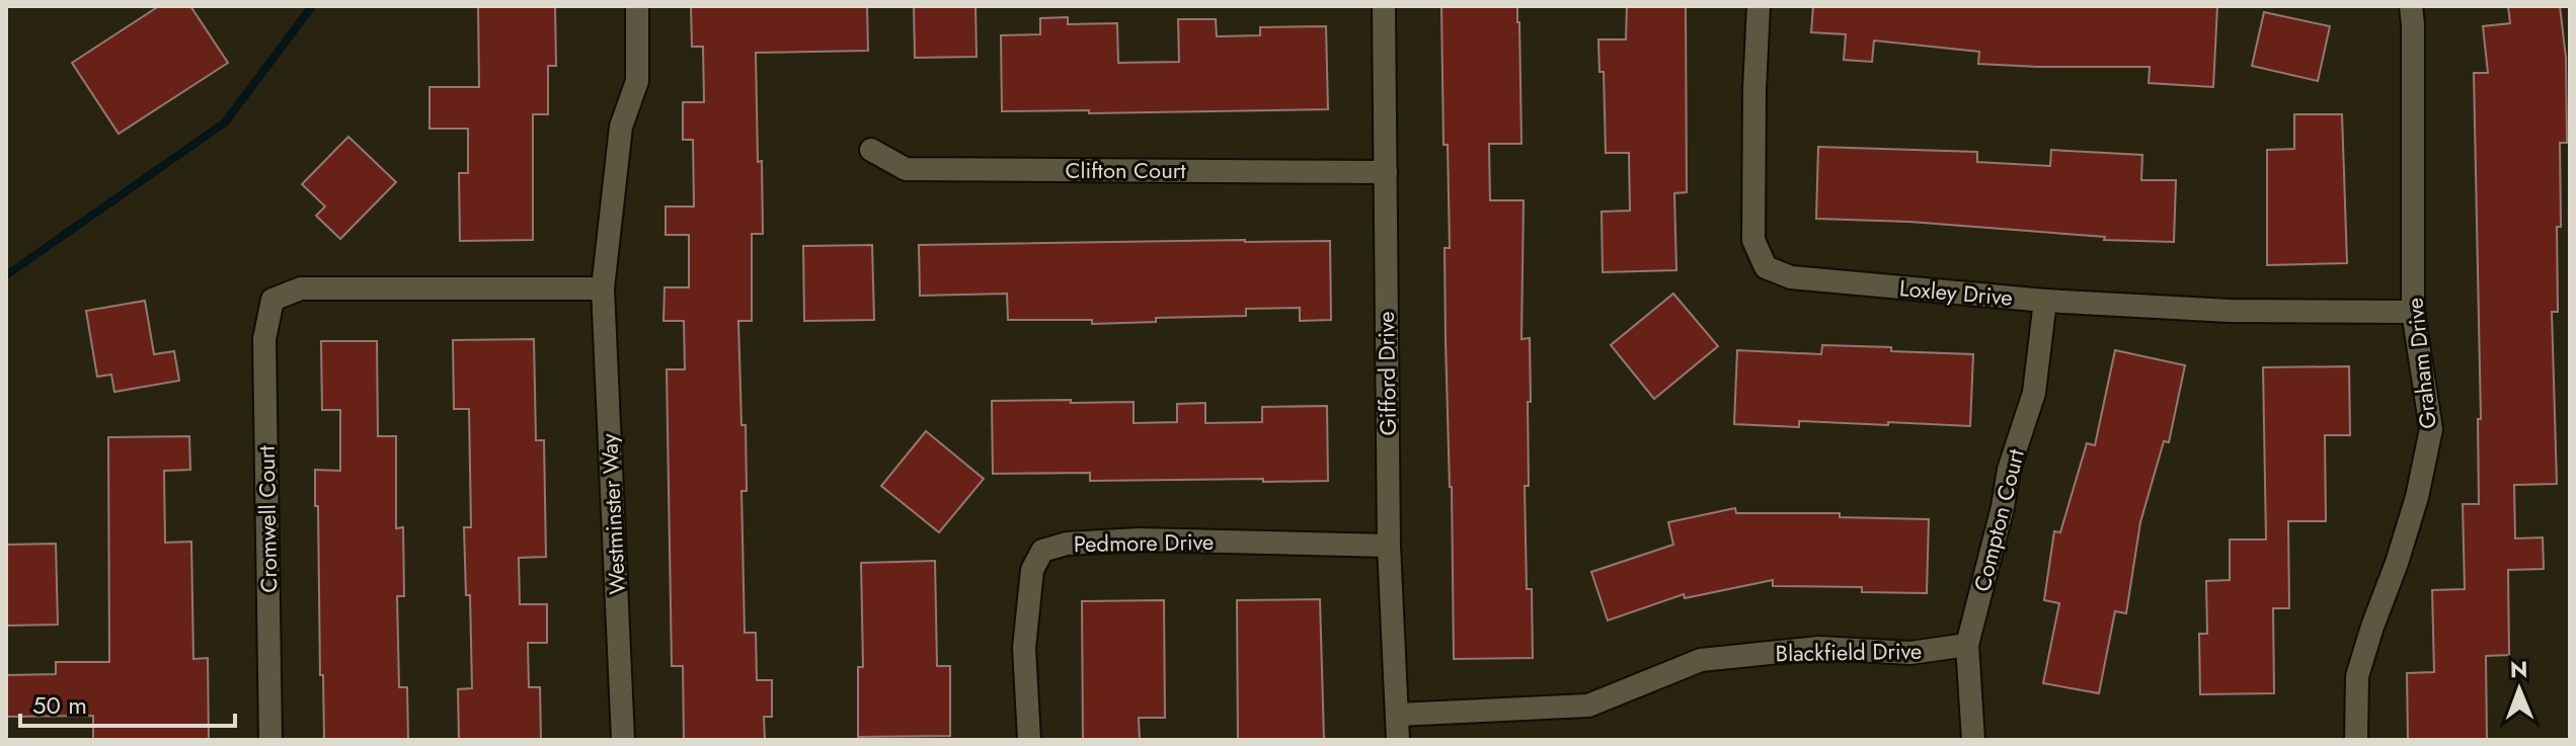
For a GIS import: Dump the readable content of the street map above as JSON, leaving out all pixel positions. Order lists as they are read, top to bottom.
{
  "streets": {
    "street": [
      "Clifton Court",
      "Loxley Drive",
      "Graham Drive",
      "Gifford Drive",
      "Westminster Way",
      "Cromwell Court",
      "Compton Court",
      "Pedmore Drive",
      "Blackfield Drive"
    ]
  },
  "crossings": [
    ["Clifton Court", "Gifford Drive"],
    ["Loxley Drive", "Graham Drive"],
    ["Loxley Drive", "Compton Court"],
    ["Gifford Drive", "Pedmore Drive"],
    ["Gifford Drive", "Blackfield Drive"],
    ["Westminster Way", "Cromwell Court"],
    ["Compton Court", "Blackfield Drive"]
  ],
  "scale_bar": "50 m",
  "north": "top"
}
